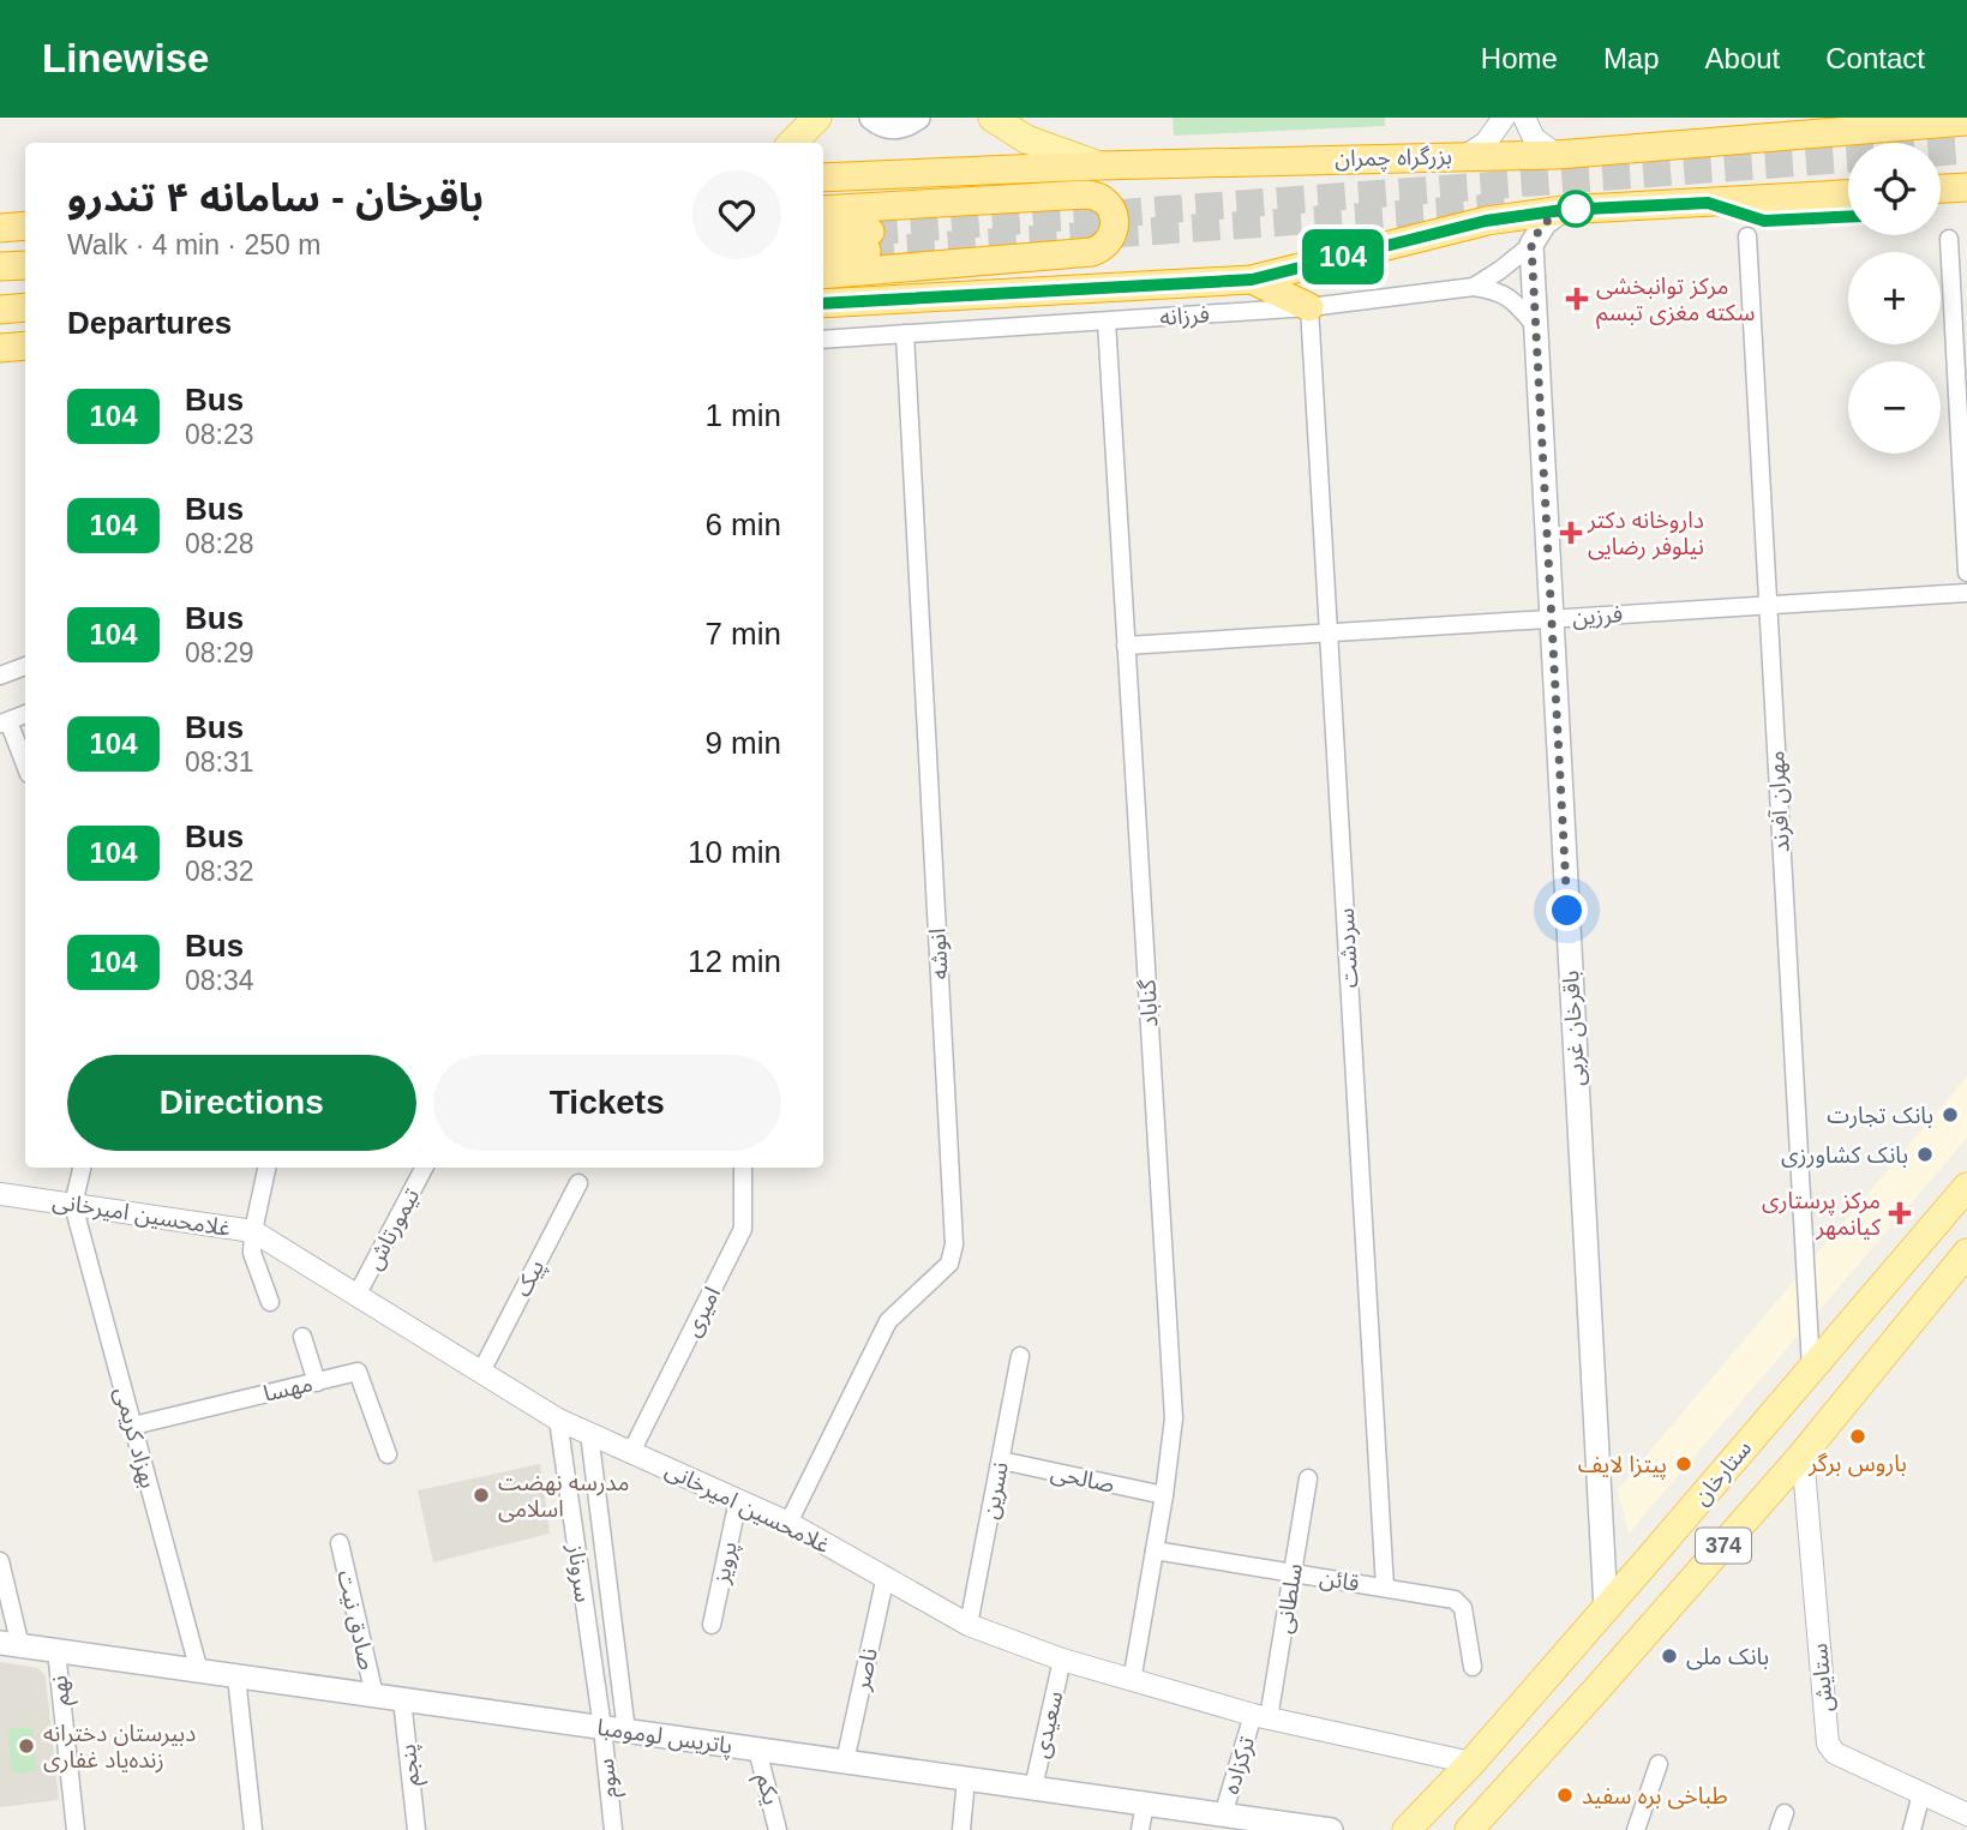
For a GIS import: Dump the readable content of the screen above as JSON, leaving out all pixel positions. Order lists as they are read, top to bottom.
{
  "streets": {
    "highway": ["بزرگراه چمران"],
    "main road": [
      "باقرخان غربی",
      "ستارخان",
      "374",
      "پاتریس لومومبا"
    ],
    "street": [
      "فرزانه",
      "فرزین",
      "مهران آفرند",
      "سردشت",
      "انوشه",
      "گناباد",
      "غلامحسین امیرخانی",
      "تیمورتاش",
      "پیک",
      "امیری",
      "مهسا",
      "بهزاد کریمی",
      "صالحی",
      "نسرین",
      "پرویز",
      "سروناز",
      "قائن",
      "سلطانی",
      "صادق نیت",
      "ناصر",
      "ستایش",
      "نهم",
      "سعیدی",
      "پنجم",
      "ترکزاده",
      "سوم",
      "یکم"
    ]
  },
  "crossings": [
    ["فرزانه", "سردشت"],
    ["فرزانه", "انوشه"],
    ["فرزانه", "گناباد"],
    ["فرزانه", "باقرخان غربی"],
    ["فرزین", "مهران آفرند"],
    ["فرزین", "سردشت"],
    ["فرزین", "گناباد"],
    ["فرزین", "باقرخان غربی"],
    ["مهران آفرند", "ستارخان"],
    ["سردشت", "قائن"],
    ["انوشه", "غلامحسین امیرخانی"],
    ["گناباد", "غلامحسین امیرخانی"],
    ["گناباد", "صالحی"],
    ["گناباد", "قائن"],
    ["باقرخان غربی", "ستارخان"],
    ["غلامحسین امیرخانی", "تیمورتاش"],
    ["غلامحسین امیرخانی", "پیک"],
    ["غلامحسین امیرخانی", "امیری"],
    ["غلامحسین امیرخانی", "بهزاد کریمی"],
    ["غلامحسین امیرخانی", "ستارخان"],
    ["غلامحسین امیرخانی", "نسرین"],
    ["غلامحسین امیرخانی", "پرویز"],
    ["غلامحسین امیرخانی", "سروناز"],
    ["غلامحسین امیرخانی", "سلطانی"],
    ["غلامحسین امیرخانی", "ناصر"],
    ["غلامحسین امیرخانی", "سعیدی"],
    ["غلامحسین امیرخانی", "ترکزاده"],
    ["مهسا", "بهزاد کریمی"],
    ["بهزاد کریمی", "پاتریس لومومبا"],
    ["ستارخان", "ستایش"],
    ["صالحی", "نسرین"],
    ["سروناز", "پاتریس لومومبا"],
    ["سروناز", "سوم"],
    ["قائن", "سلطانی"],
    ["سلطانی", "ترکزاده"],
    ["صادق نیت", "پاتریس لومومبا"],
    ["ناصر", "پاتریس لومومبا"],
    ["نهم", "پاتریس لومومبا"],
    ["سعیدی", "پاتریس لومومبا"],
    ["پاتریس لومومبا", "پنجم"],
    ["پاتریس لومومبا", "ترکزاده"],
    ["پاتریس لومومبا", "سوم"],
    ["پاتریس لومومبا", "یکم"]
  ],
  "places": {
    "health": ["مرکز توانبخشی سکته مغزی تبسم", "داروخانه دکتر نیلوفر رضایی", "مرکز پرستاری کیانمهر"],
    "other": [
      "بانک تجارت",
      "بانک کشاورزی",
      "باروس برگر",
      "پیتزا لایف",
      "مدرسه نهضت اسلامی",
      "بانک ملی",
      "دبیرستان دخترانه زنده‌یاد غفاری",
      "طباخی بره سفید"
    ]
  },
  "lines": ["bus line 104"],
  "page": {
    "header": "Linewise",
    "nav": [
      "Home",
      "Map",
      "About",
      "Contact"
    ],
    "on_map": "104",
    "map_buttons": ["+", "−"],
    "heading": [
      ["باقرخان - سامانه ۴ تندرو", "Walk · 4 min · 250 m"],
      "Departures"
    ],
    "list": [
      {
        "mark": "104",
        "name": "Bus",
        "note": "08:23",
        "value": "1 min"
      },
      {
        "mark": "104",
        "name": "Bus",
        "note": "08:28",
        "value": "6 min"
      },
      {
        "mark": "104",
        "name": "Bus",
        "note": "08:29",
        "value": "7 min"
      },
      {
        "mark": "104",
        "name": "Bus",
        "note": "08:31",
        "value": "9 min"
      },
      {
        "mark": "104",
        "name": "Bus",
        "note": "08:32",
        "value": "10 min"
      },
      {
        "mark": "104",
        "name": "Bus",
        "note": "08:34",
        "value": "12 min"
      }
    ],
    "buttons": ["Directions", "Tickets"]
  }
}
